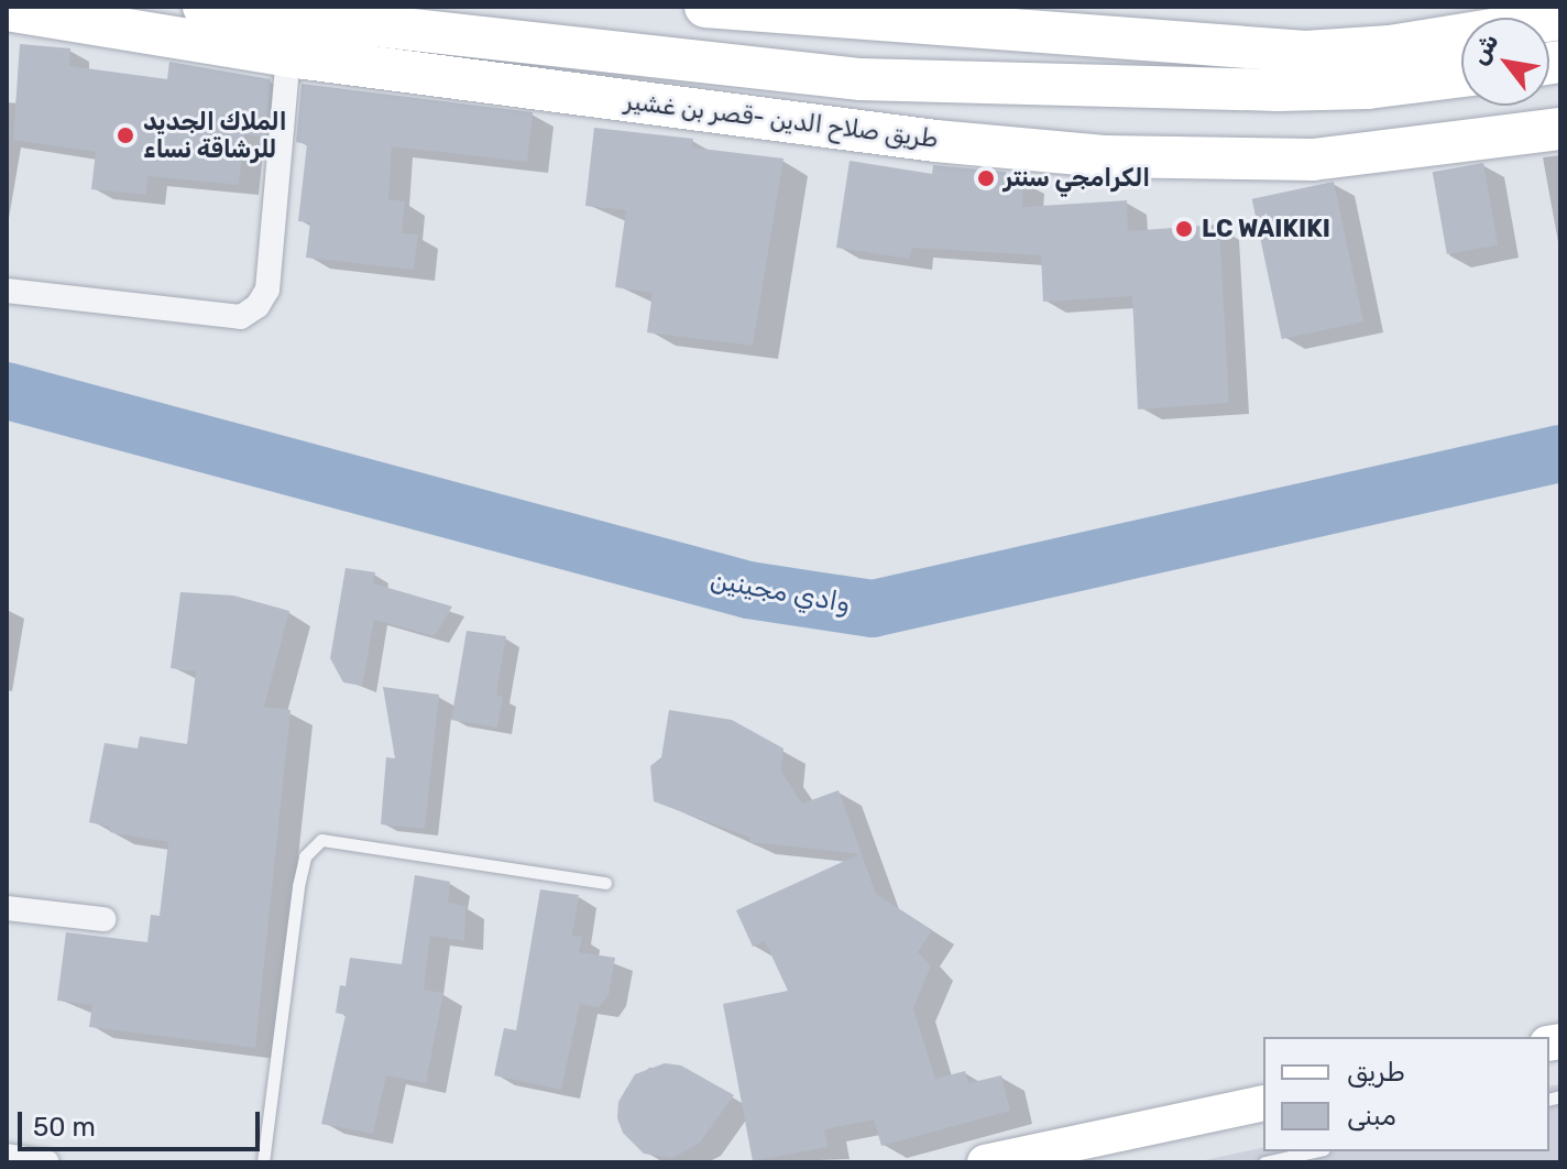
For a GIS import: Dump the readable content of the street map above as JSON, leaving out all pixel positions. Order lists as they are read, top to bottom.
{
  "streets": {
    "highway": ["طريق صلاح الدين -قصر بن غشير"]
  },
  "water": ["وادي مجينين"],
  "places": ["الملاك الجديد للرشاقة نساء", "الكرامجي سنتر", "LC WAIKIKI"],
  "legend": ["طريق", "مبنى"],
  "scale_bar": "50 m",
  "north": "top left"
}
